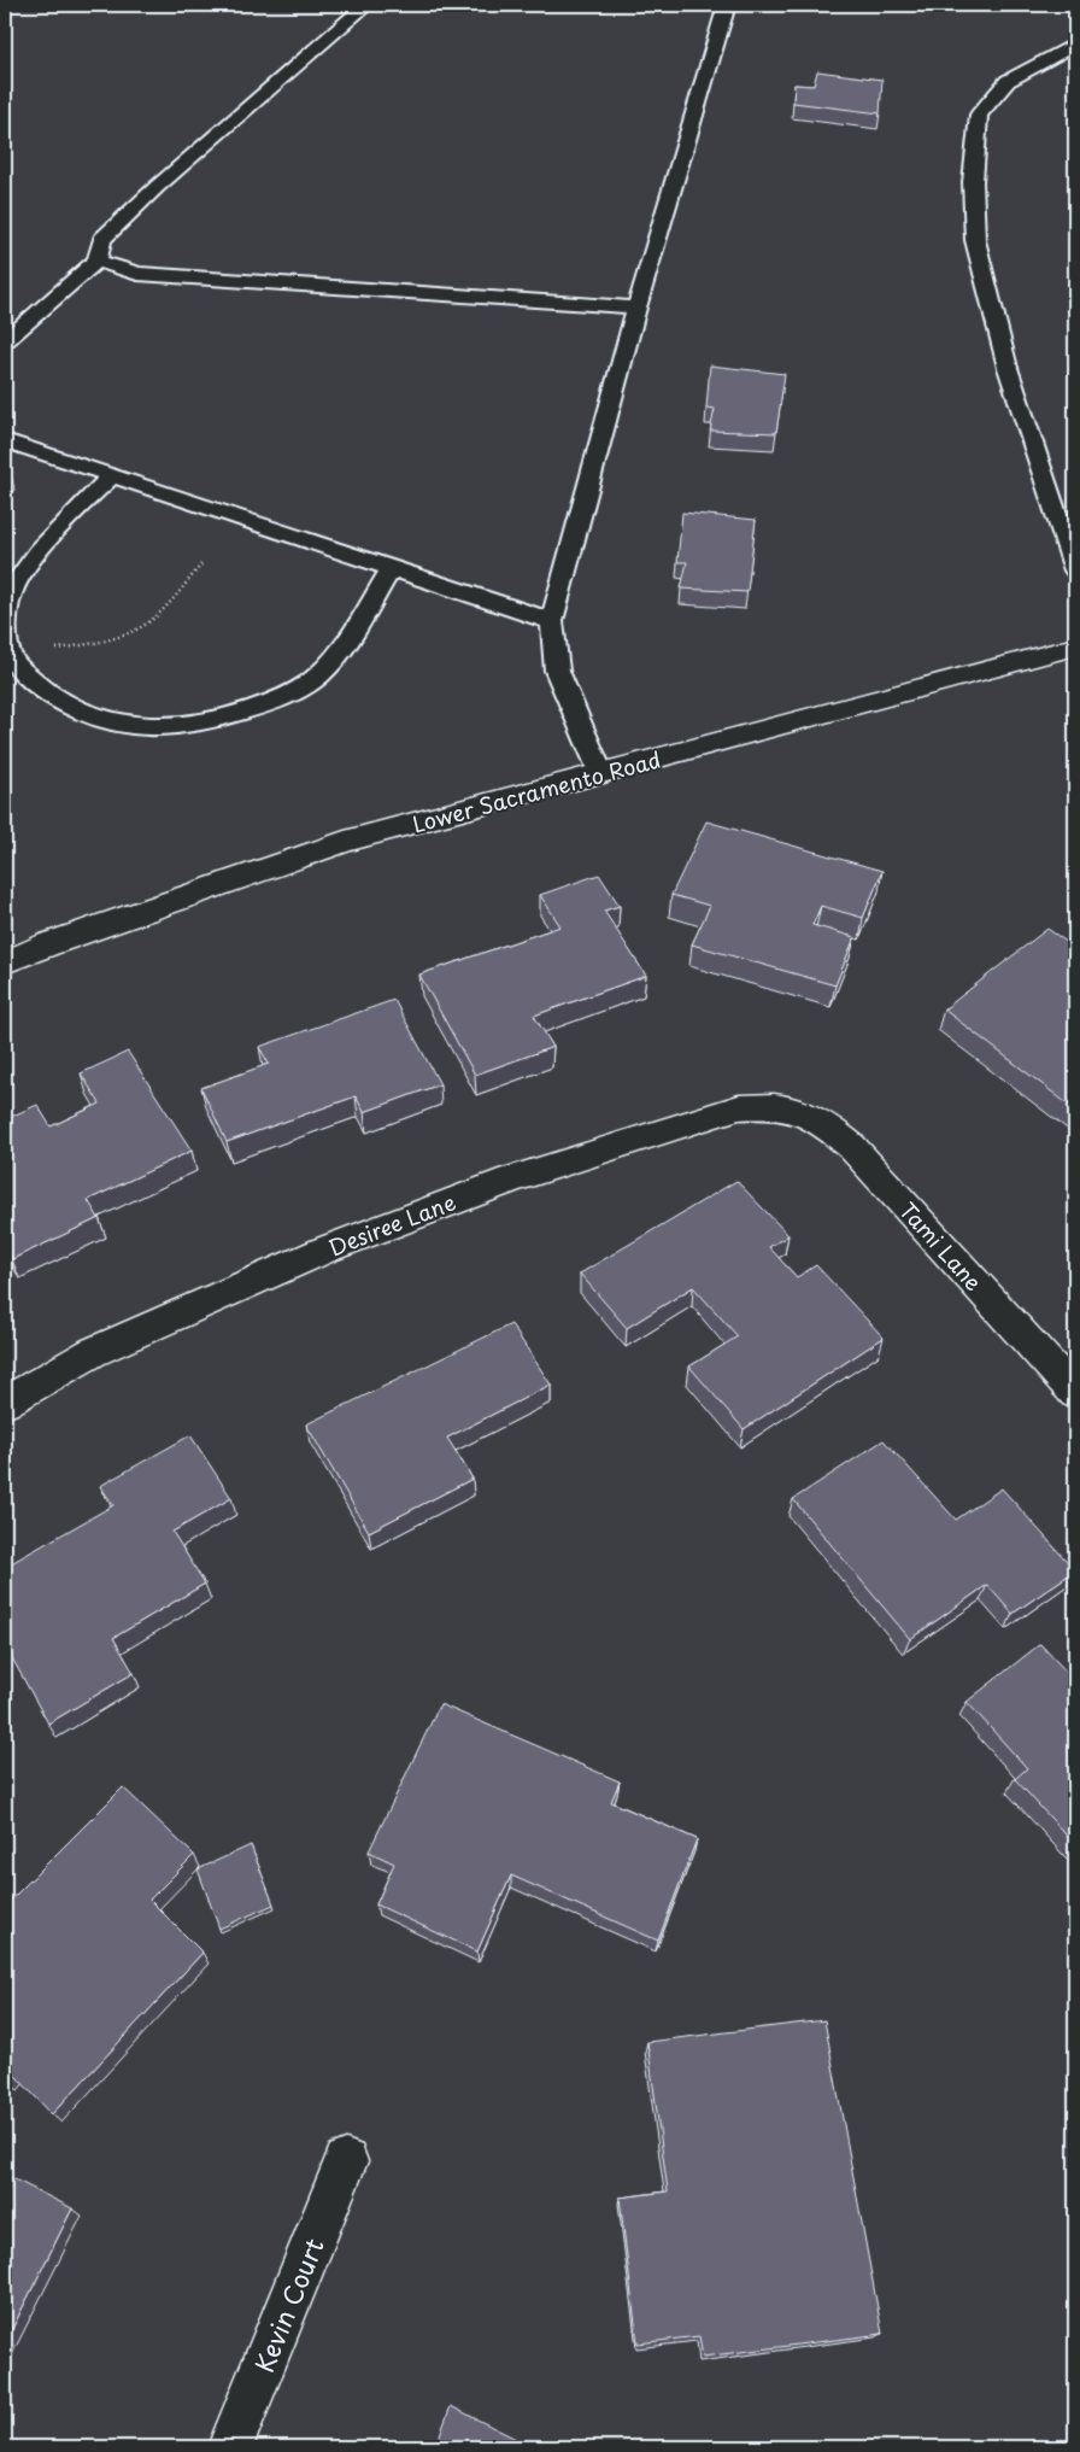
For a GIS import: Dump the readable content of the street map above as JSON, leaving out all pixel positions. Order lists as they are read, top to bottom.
{
  "streets": {
    "street": [
      "Lower Sacramento Road",
      "Desiree Lane",
      "Tami Lane",
      "Kevin Court"
    ]
  },
  "crossings": [
    ["Desiree Lane", "Tami Lane"]
  ]
}
